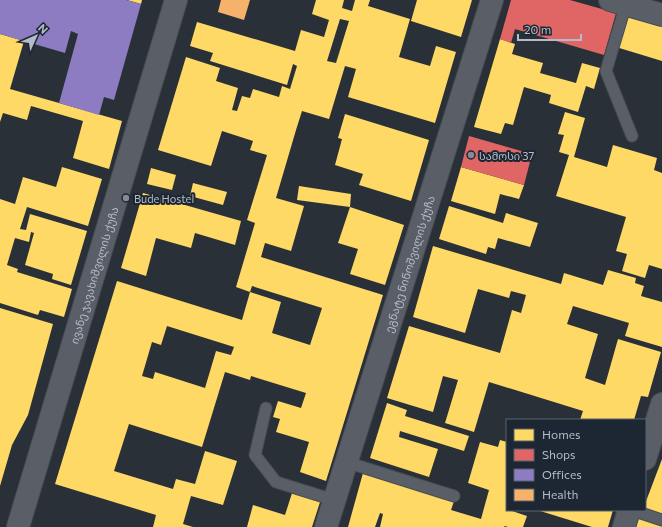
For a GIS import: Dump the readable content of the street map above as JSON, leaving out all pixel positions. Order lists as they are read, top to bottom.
{
  "streets": {
    "street": ["ეგნატე ნინოშვილის ქუჩა", "ივანე ჯავახიშვილის ქუჩა"]
  },
  "places": ["სამოსი 37", "Bude Hostel"],
  "legend": [
    "Homes",
    "Shops",
    "Offices",
    "Health"
  ],
  "scale_bar": "20 m",
  "north": "top right"
}
